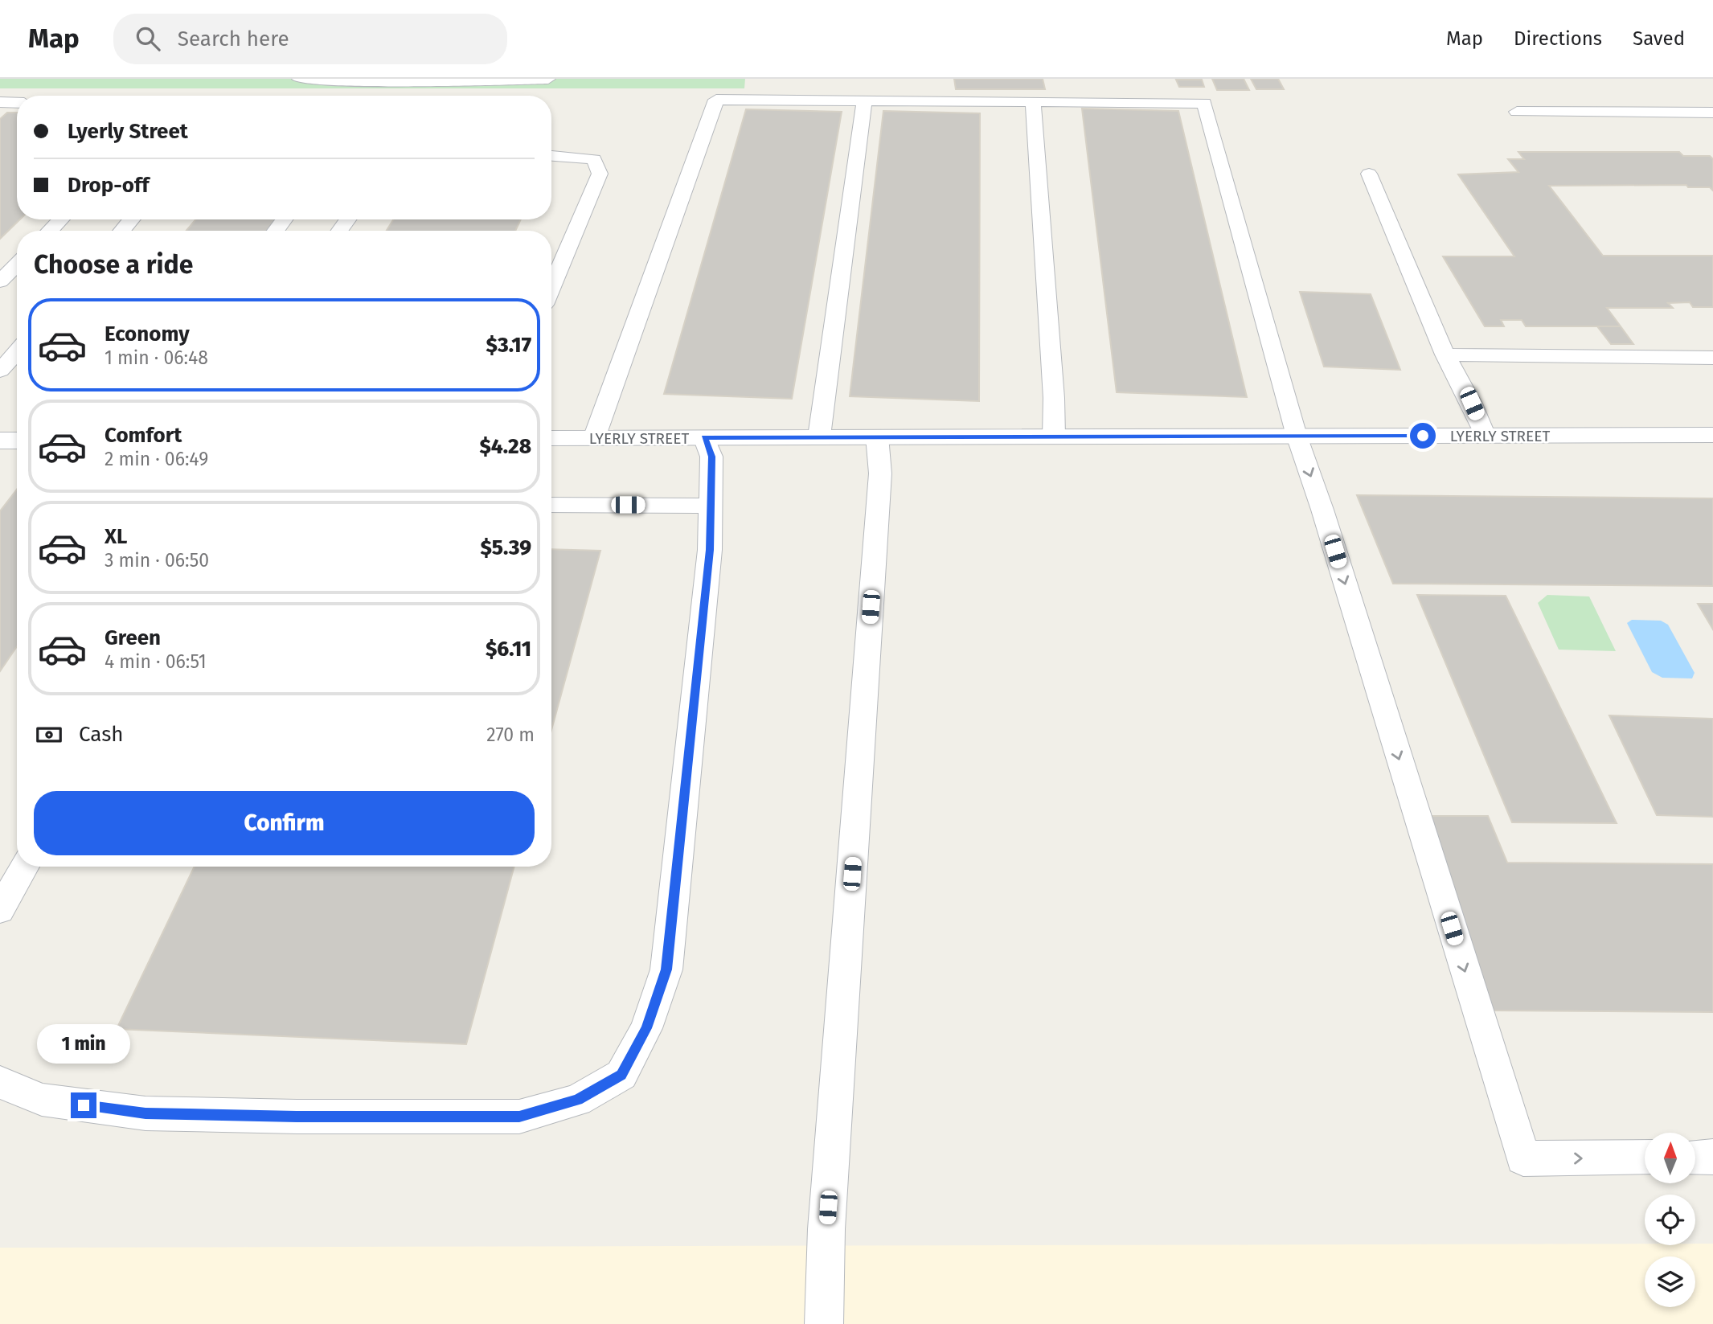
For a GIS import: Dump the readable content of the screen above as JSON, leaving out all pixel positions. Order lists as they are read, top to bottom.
{
  "streets": {
    "street": ["LYERLY STREET"]
  },
  "north": "top",
  "page": {
    "header": "Map",
    "search": "Search here",
    "nav": ["Map", "Directions", "Saved"],
    "banner": ["Lyerly Street", "Drop-off"],
    "heading": "Choose a ride",
    "list": [
      {
        "name": "Economy",
        "note": "1 min · 06:48",
        "value": "$3.17"
      },
      {
        "name": "Comfort",
        "note": "2 min · 06:49",
        "value": "$4.28"
      },
      {
        "name": "XL",
        "note": "3 min · 06:50",
        "value": "$5.39"
      },
      {
        "name": "Green",
        "note": "4 min · 06:51",
        "value": "$6.11"
      }
    ],
    "pay": ["Cash", "270 m"],
    "buttons": "Confirm",
    "bubble": "1 min"
  }
}
